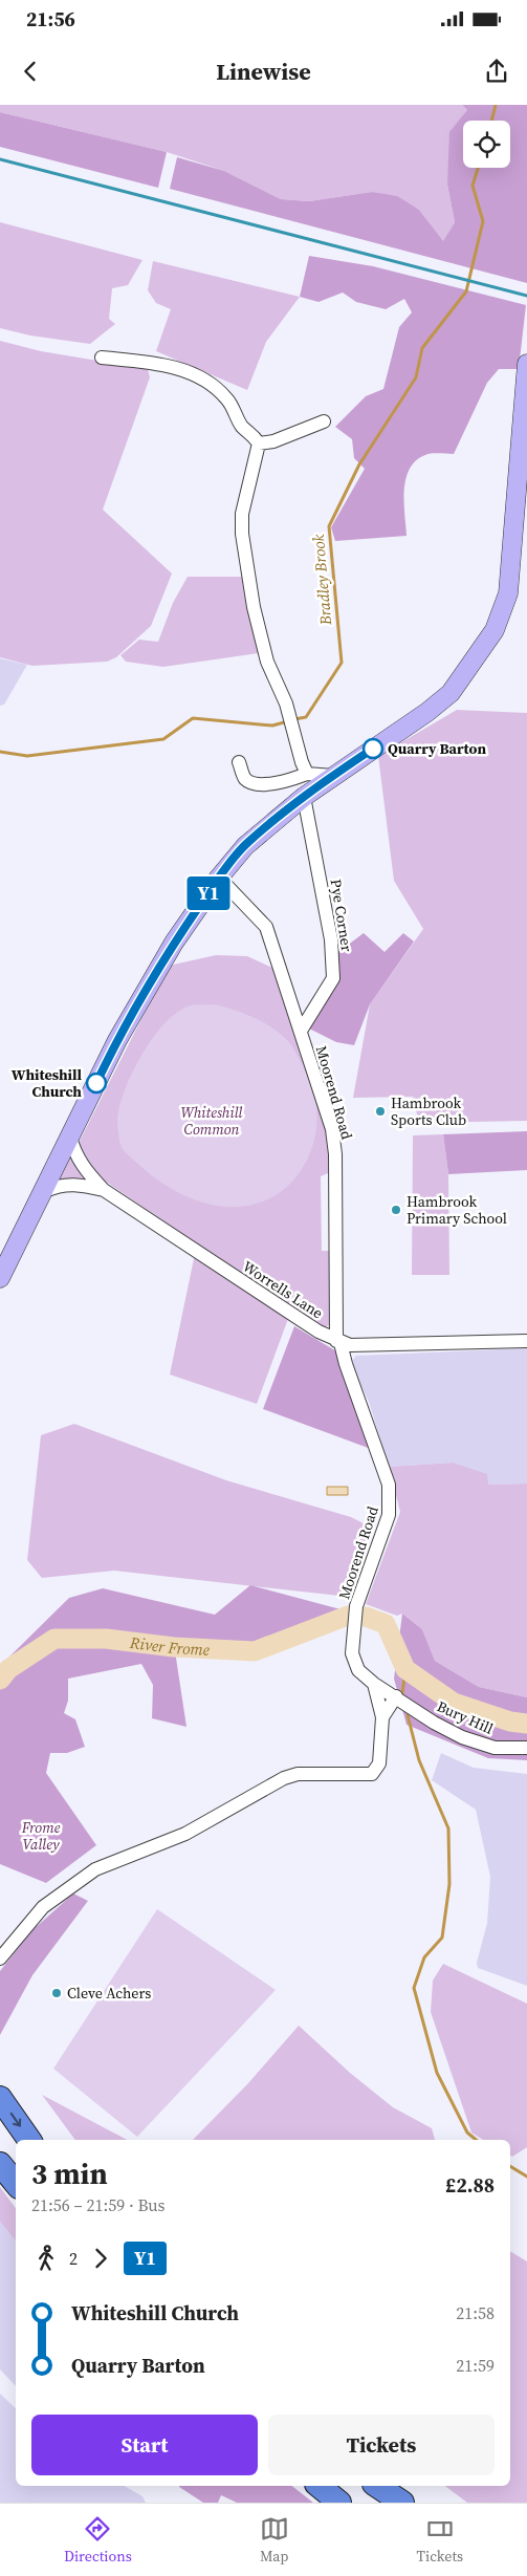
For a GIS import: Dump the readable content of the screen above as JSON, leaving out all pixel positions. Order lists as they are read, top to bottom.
{
  "streets": {
    "street": [
      "Pye Corner",
      "Moorend Road",
      "Worrells Lane",
      "Bury Hill"
    ]
  },
  "crossings": [
    ["Pye Corner", "Moorend Road"],
    ["Moorend Road", "Worrells Lane"],
    ["Moorend Road", "Bury Hill"]
  ],
  "water": ["Bradley Brook", "River Frome"],
  "parks": ["Whiteshill Common", "Frome Valley"],
  "places": [
    "Quarry Barton",
    "Whiteshill Church",
    "Hambrook Sports Club",
    "Hambrook Primary School",
    "Cleve Achers"
  ],
  "lines": ["bus line Y1"],
  "page": {
    "status": "21:56",
    "header": "Linewise",
    "on_map": "Y1",
    "heading": ["3 min", "21:56 – 21:59 · Bus", "£2.88"],
    "legs": ["2", "Y1"],
    "list": [
      {
        "name": "Whiteshill Church",
        "value": "21:58"
      },
      {
        "name": "Quarry Barton",
        "value": "21:59"
      }
    ],
    "buttons": ["Start", "Tickets"],
    "tabs": ["Directions", "Map", "Tickets"]
  }
}
